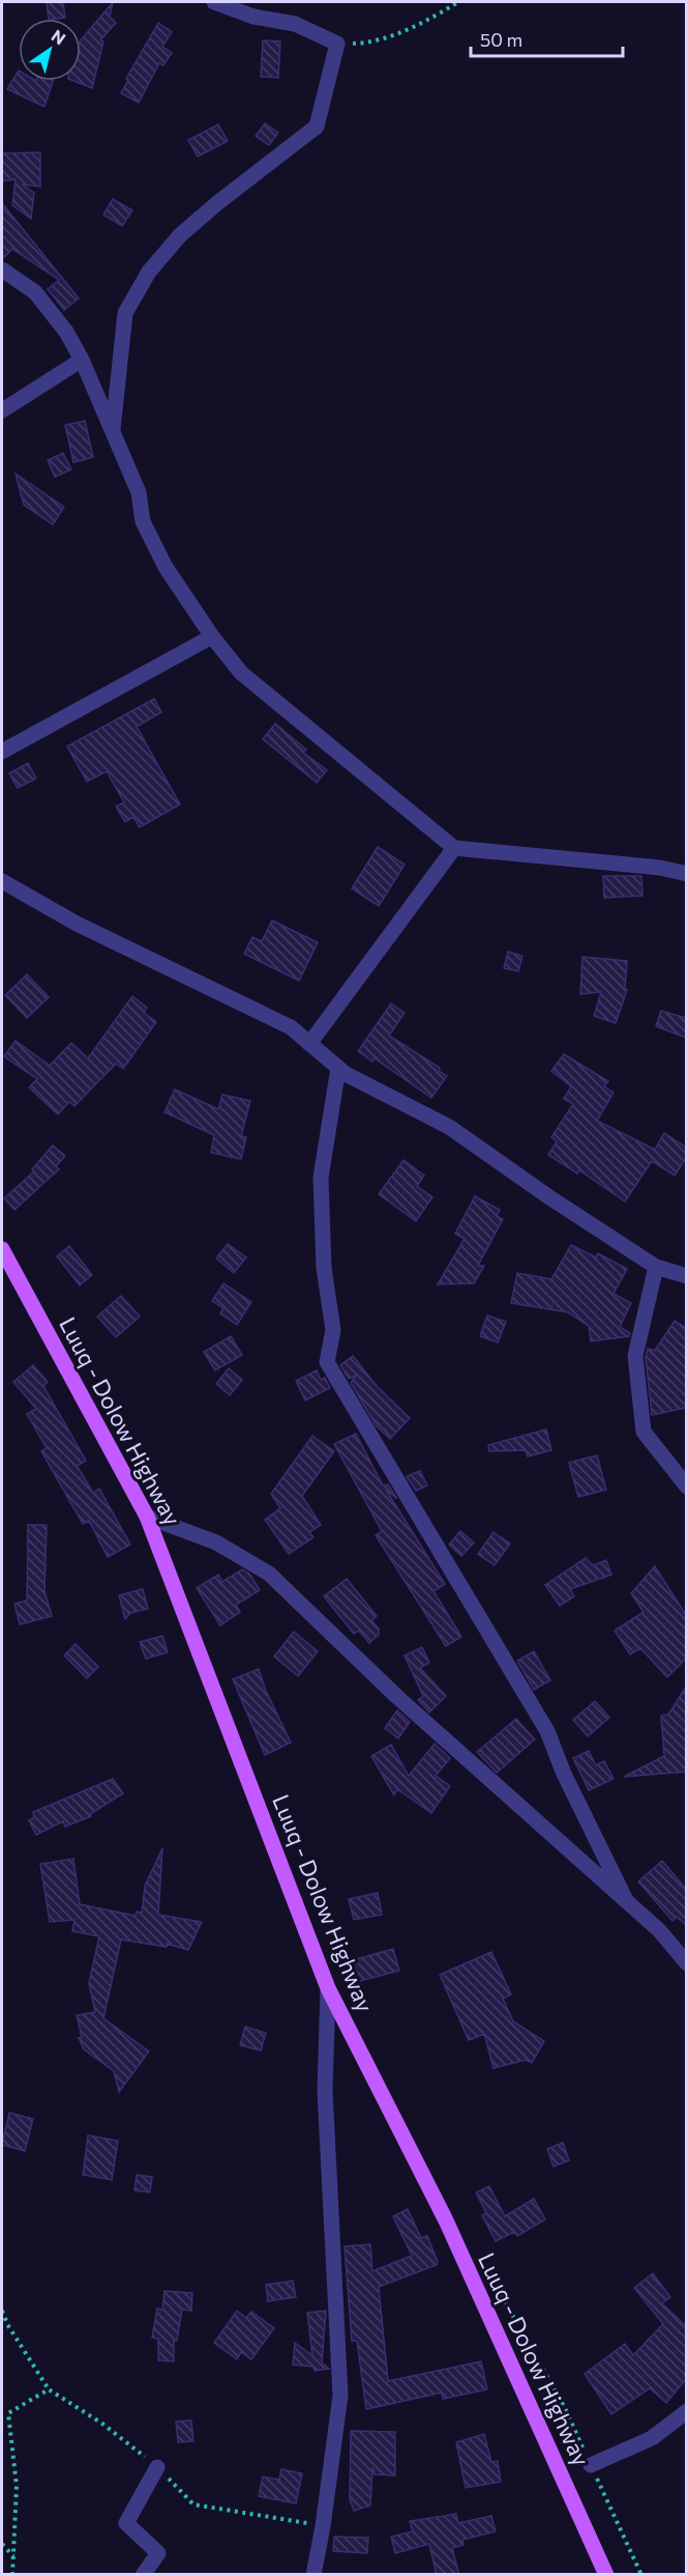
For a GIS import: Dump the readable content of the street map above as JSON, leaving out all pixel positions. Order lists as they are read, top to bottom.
{
  "streets": {
    "main road": ["Luuq - Dolow Highway"]
  },
  "scale_bar": "50 m",
  "north": "top right"
}
